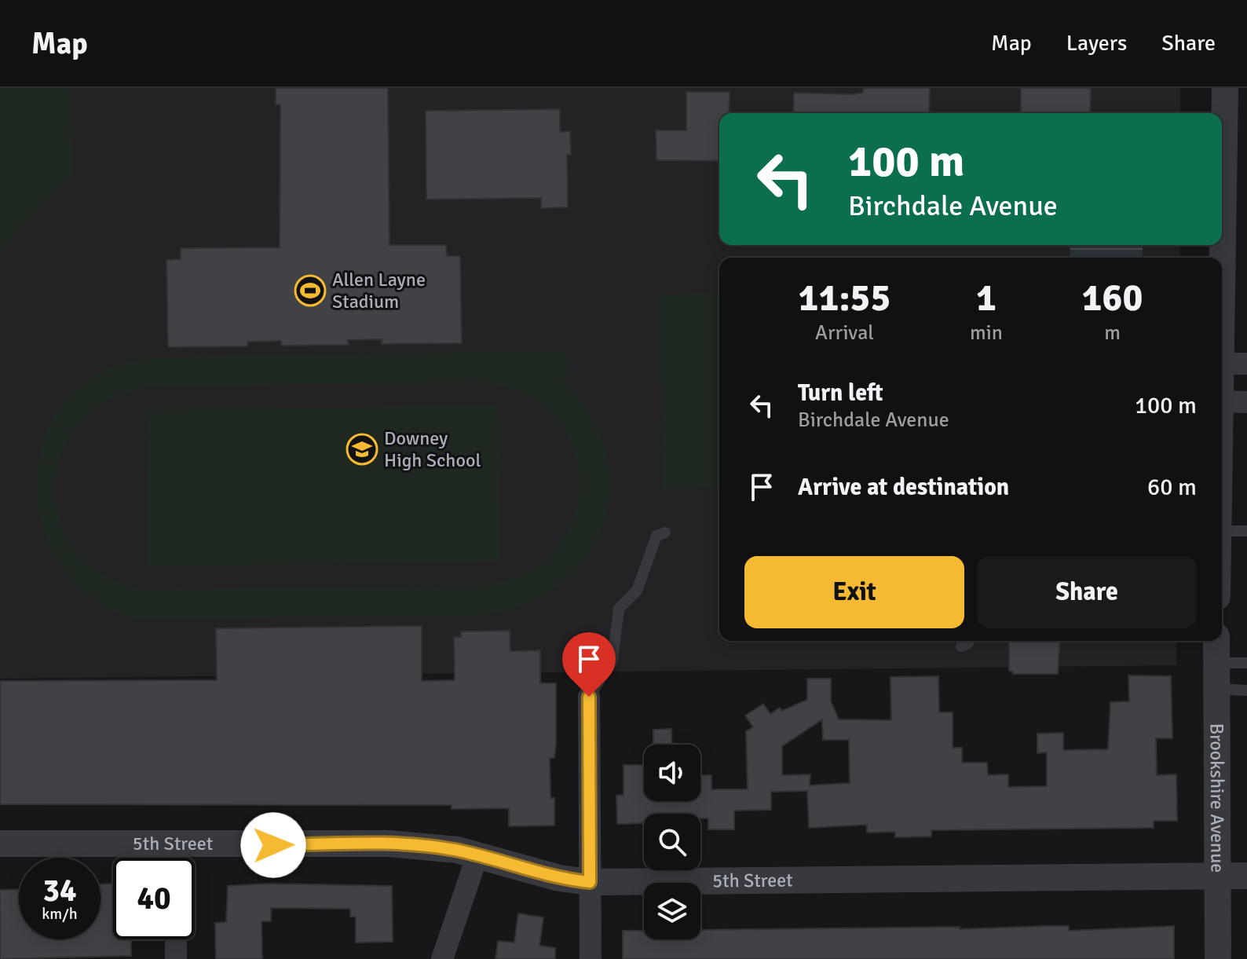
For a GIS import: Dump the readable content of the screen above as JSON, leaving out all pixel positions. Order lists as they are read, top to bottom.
{
  "streets": {
    "street": ["Brookshire Avenue", "5th Street"]
  },
  "crossings": [
    ["Brookshire Avenue", "5th Street"]
  ],
  "places": {
    "sports": ["Allen Layne Stadium"],
    "school or university": ["Downey High School"]
  },
  "page": {
    "header": "Map",
    "nav": ["Map", "Layers", "Share"],
    "turn": ["100 m", "Birchdale Avenue"],
    "eta": [
      "11:55",
      "Arrival",
      "1",
      "min",
      "160",
      "m"
    ],
    "list": [
      {
        "name": "Turn left",
        "note": "Birchdale Avenue",
        "value": "100 m"
      },
      {
        "name": "Arrive at destination",
        "value": "60 m"
      }
    ],
    "buttons": ["Exit", "Share"],
    "speed": "34 km/h",
    "limit": "40"
  }
}
